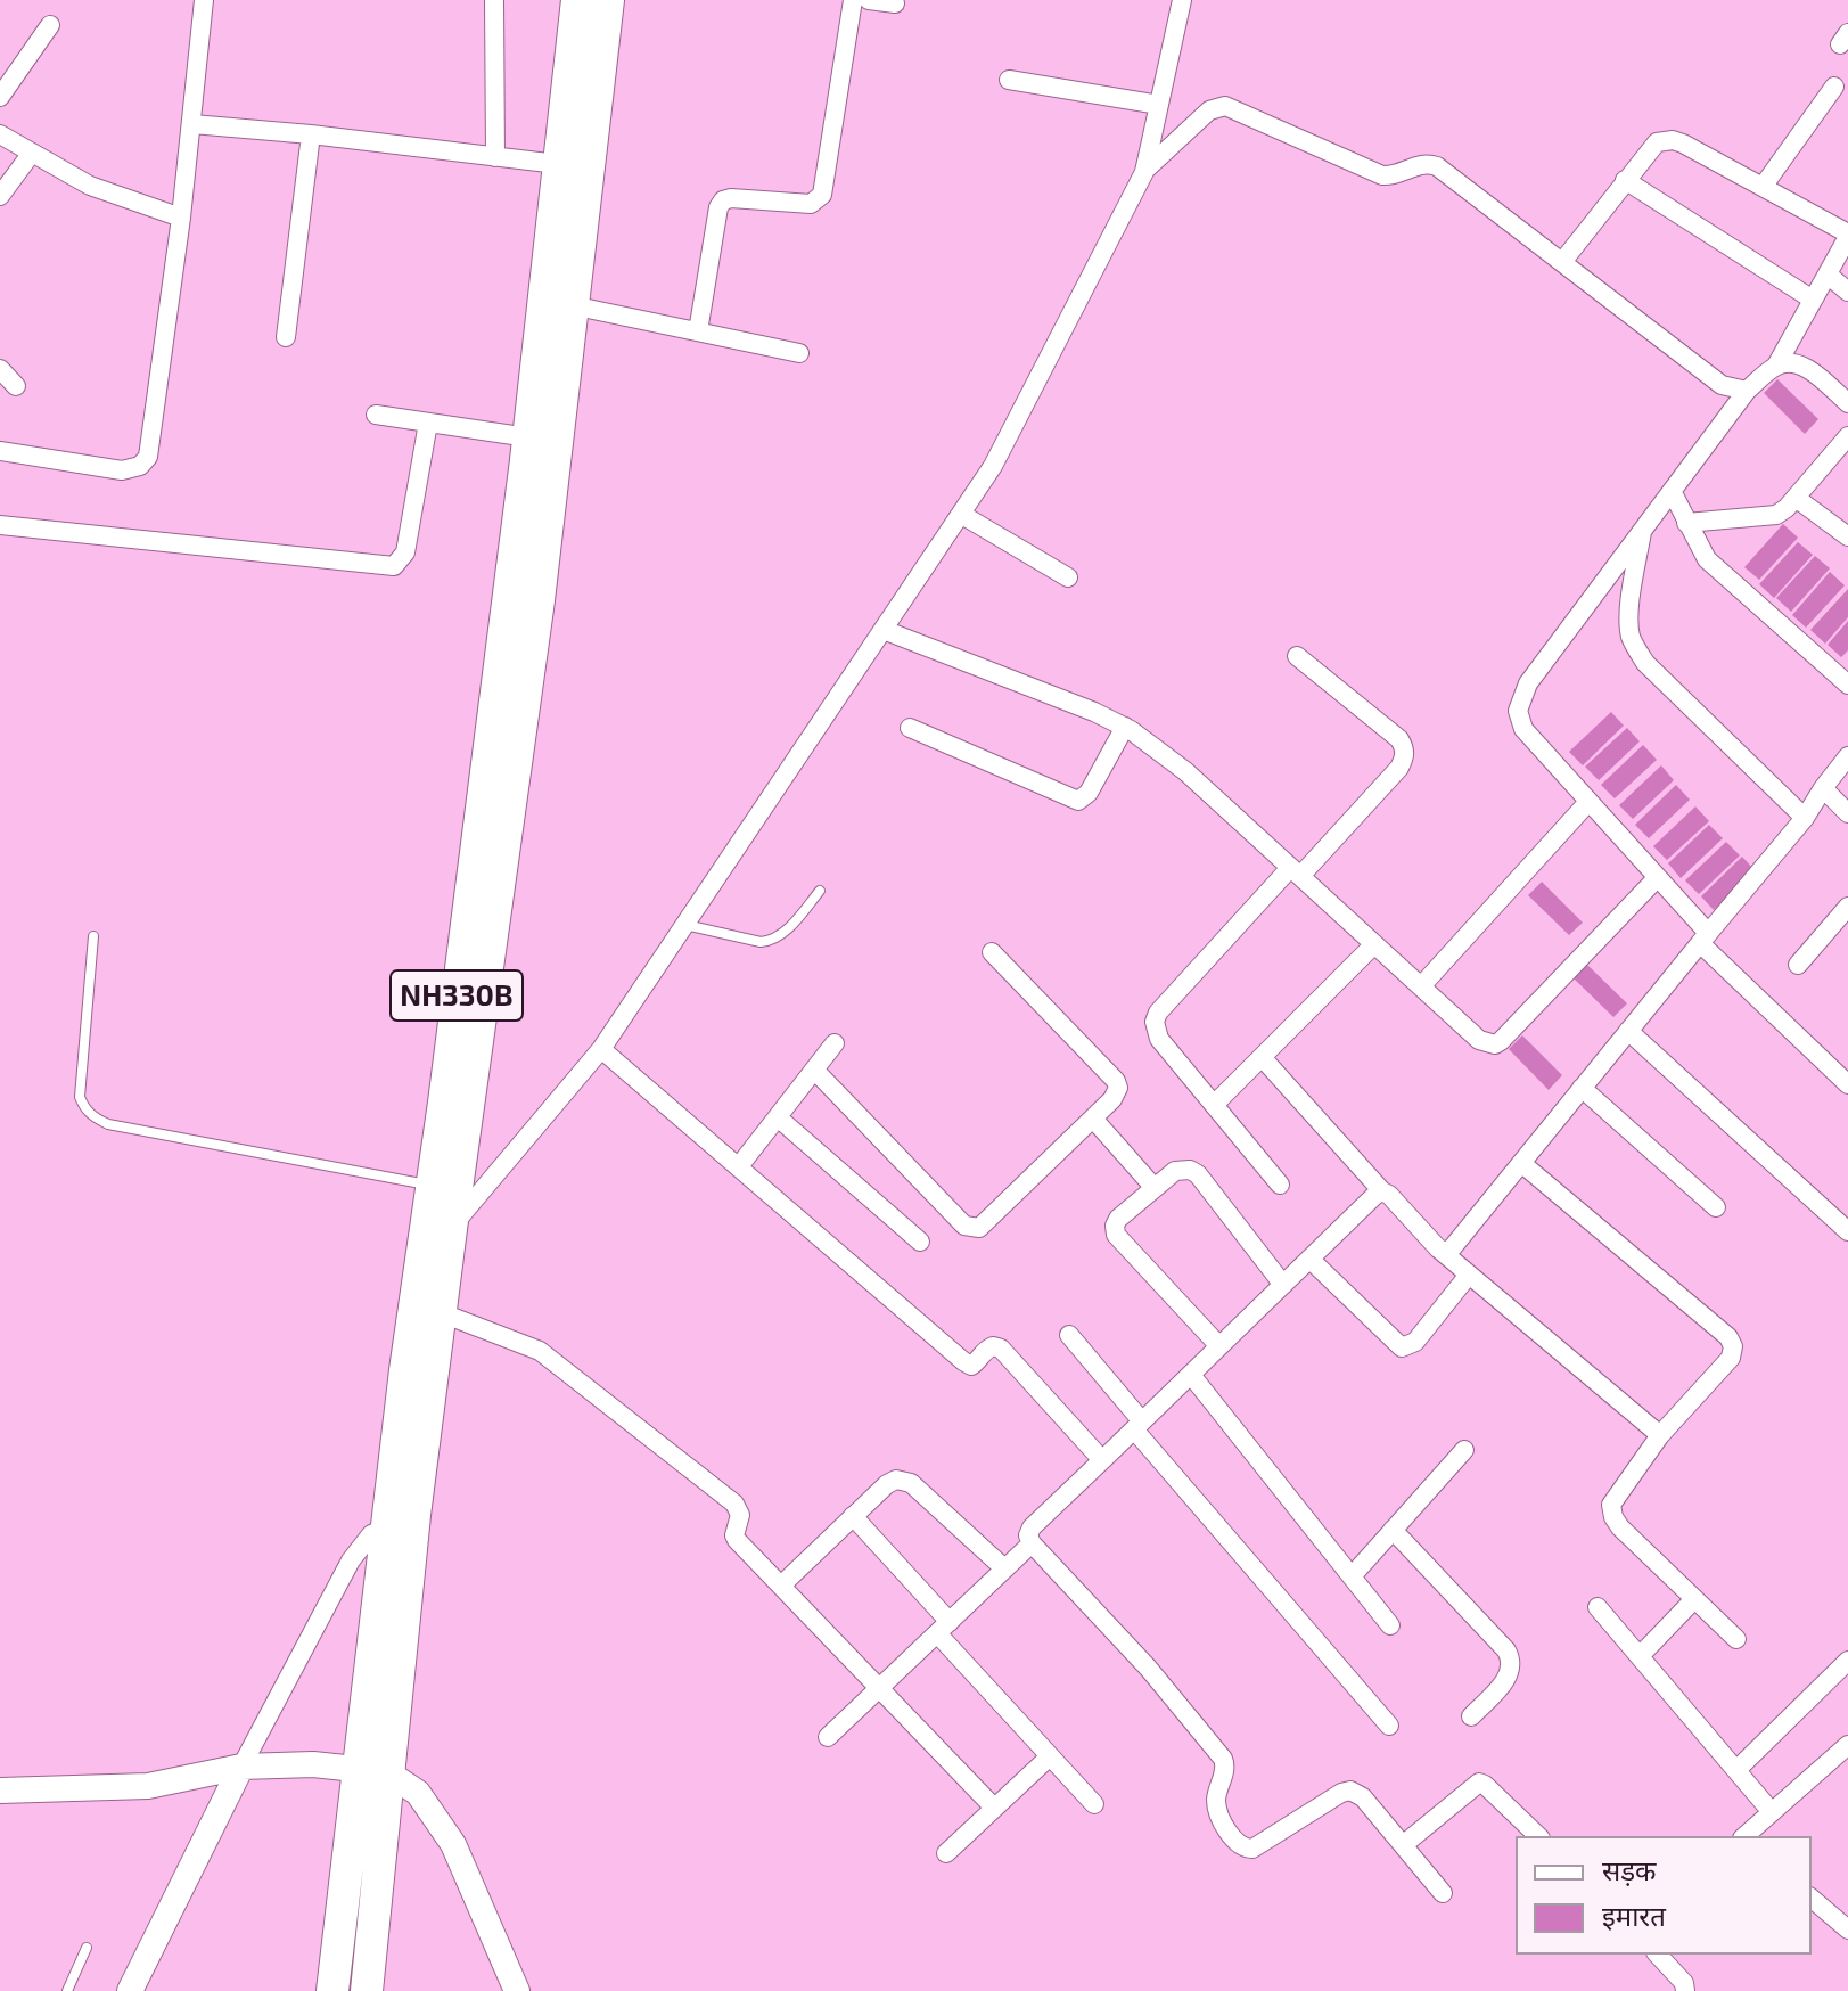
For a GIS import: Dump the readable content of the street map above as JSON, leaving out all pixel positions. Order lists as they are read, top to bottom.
{
  "streets": {
    "highway": ["NH330B"]
  },
  "legend": ["सड़क", "इमारत"]
}
